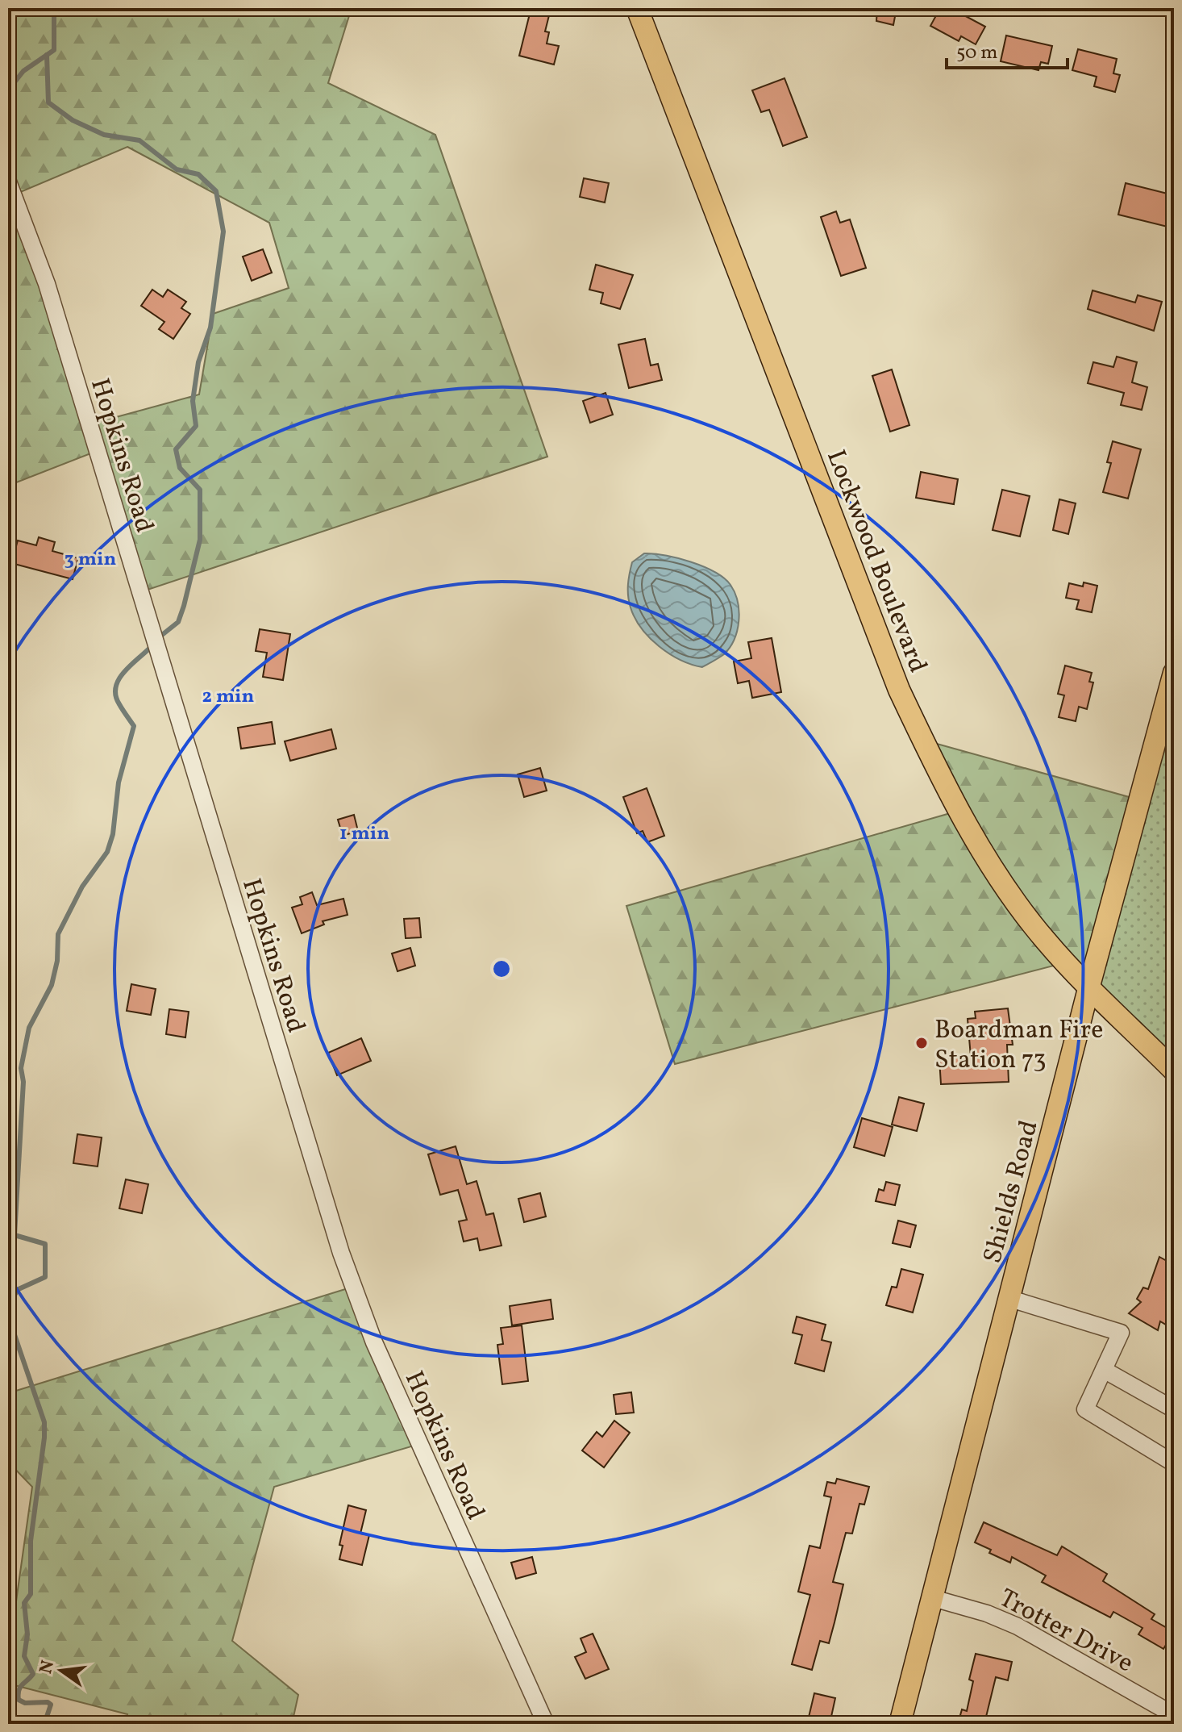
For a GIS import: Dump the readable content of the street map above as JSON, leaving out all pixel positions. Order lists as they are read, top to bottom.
{
  "streets": {
    "main road": ["Lockwood Boulevard", "Shields Road"],
    "street": ["Hopkins Road", "Trotter Drive"]
  },
  "crossings": [
    ["Lockwood Boulevard", "Shields Road"],
    ["Shields Road", "Trotter Drive"]
  ],
  "places": ["Boardman Fire Station 73"],
  "scale_bar": "50 m",
  "north": "left",
  "rings": ["3 min", "2 min", "1 min"]
}
